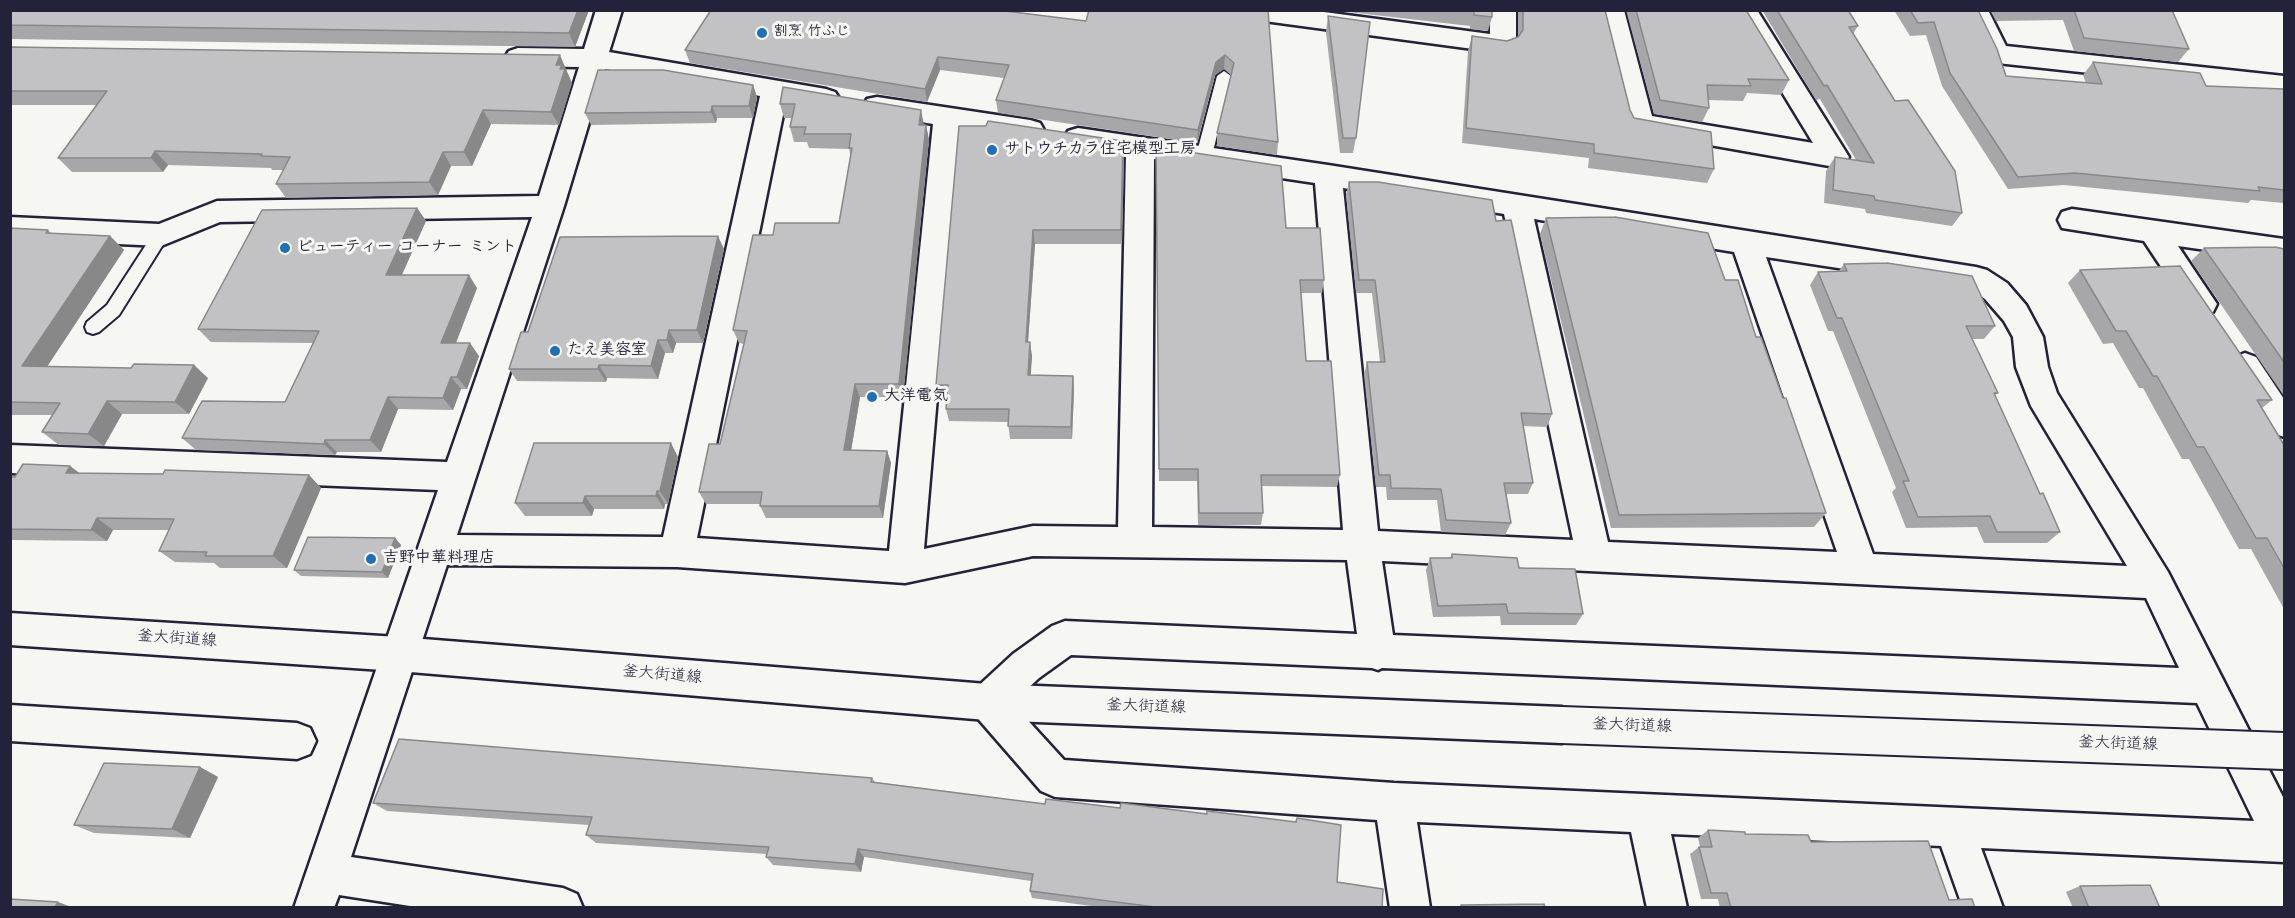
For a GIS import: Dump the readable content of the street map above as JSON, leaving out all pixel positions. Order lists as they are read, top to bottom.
{
  "streets": {
    "street": ["釜大街道線"]
  },
  "places": [
    "割烹 竹ふじ",
    "サトウチカラ住宅模型工房",
    "ビューティー コーナー ミント",
    "たえ美容室",
    "大洋電気",
    "吉野中華料理店"
  ]
}
